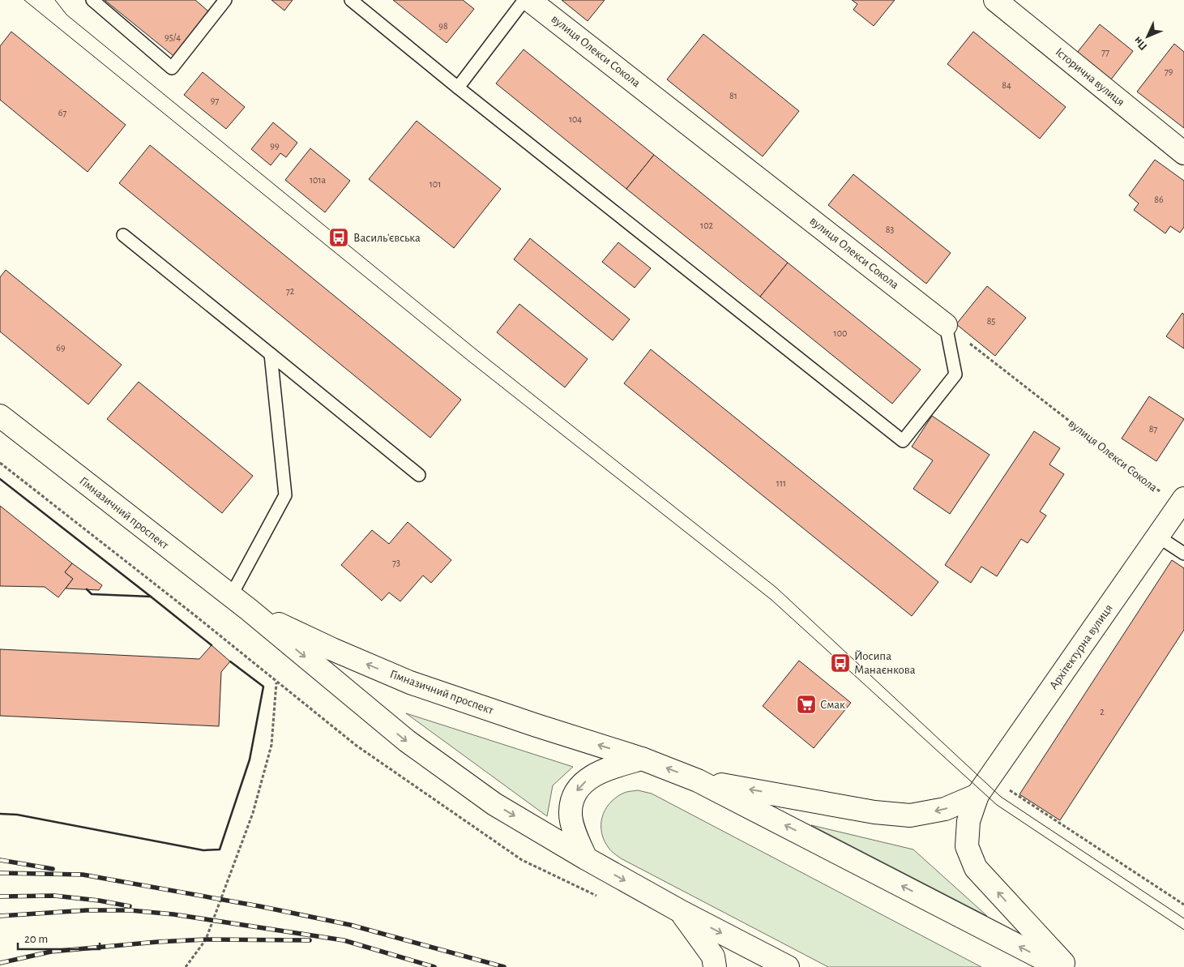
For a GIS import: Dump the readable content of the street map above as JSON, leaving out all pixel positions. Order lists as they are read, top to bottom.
{
  "streets": {
    "main road": [
      "вулиця Олекси Сокола",
      "Історична вулиця",
      "Гімназичний проспект",
      "Архітектурна вулиця"
    ]
  },
  "crossings": [
    ["вулиця Олекси Сокола", "Архітектурна вулиця"]
  ],
  "places": {
    "bus stop": ["Василь'євська", "Йосипа Манаєнкова"],
    "supermarket": ["Смак"]
  },
  "house_numbers": [
    "98",
    "95/4",
    "77",
    "79",
    "84",
    "81",
    "97",
    "67",
    "104",
    "99",
    "101а",
    "101",
    "86",
    "102",
    "83",
    "72",
    "85",
    "100",
    "69",
    "87",
    "111",
    "73",
    "2"
  ],
  "scale_bar": "20 m",
  "north": "bottom left"
}
